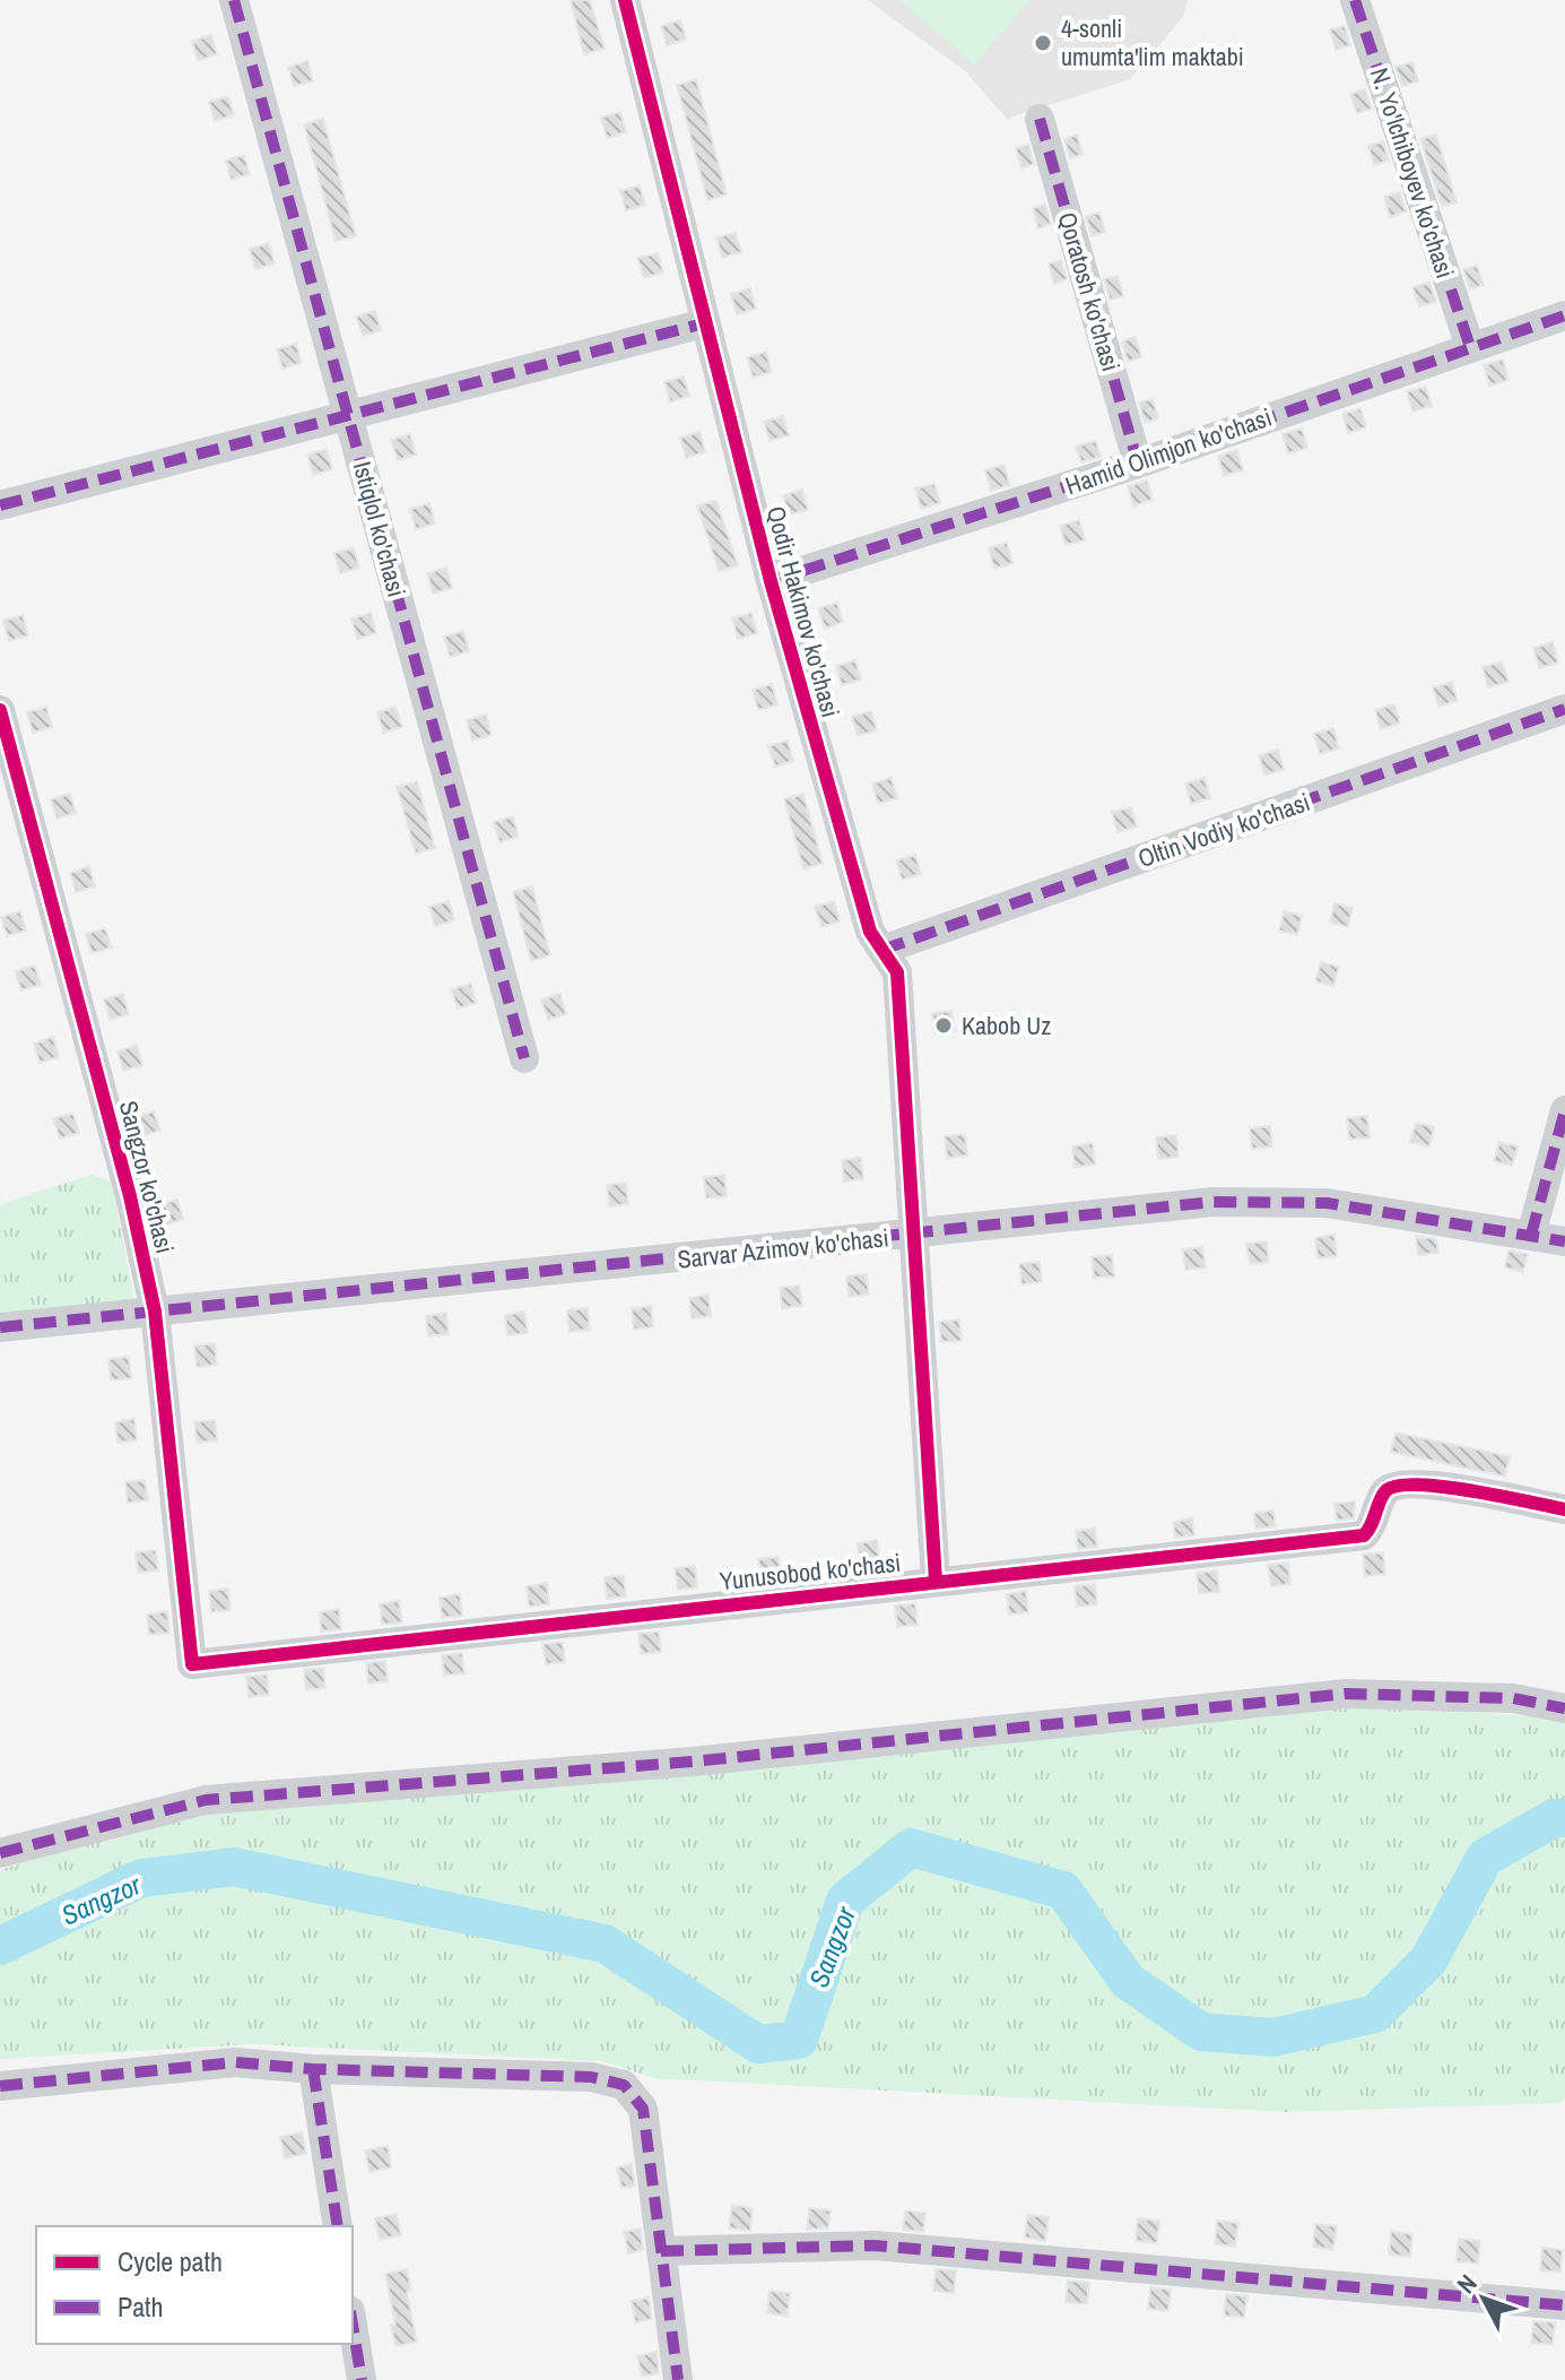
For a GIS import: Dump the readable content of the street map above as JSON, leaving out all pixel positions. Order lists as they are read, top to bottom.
{
  "streets": {
    "street": [
      "N. Yo'lchiboyev ko'chasi",
      "Qoratosh ko'chasi",
      "Hamid Olimjon ko'chasi",
      "Istiqlol ko'chasi",
      "Qodir Hakimov ko'chasi",
      "Oltin Vodiy ko'chasi",
      "Sangzor ko'chasi",
      "Sarvar Azimov ko'chasi",
      "Yunusobod ko'chasi"
    ]
  },
  "crossings": [
    ["N. Yo'lchiboyev ko'chasi", "Hamid Olimjon ko'chasi"],
    ["Qoratosh ko'chasi", "Hamid Olimjon ko'chasi"],
    ["Hamid Olimjon ko'chasi", "Qodir Hakimov ko'chasi"],
    ["Qodir Hakimov ko'chasi", "Oltin Vodiy ko'chasi"],
    ["Qodir Hakimov ko'chasi", "Sarvar Azimov ko'chasi"],
    ["Qodir Hakimov ko'chasi", "Yunusobod ko'chasi"],
    ["Sangzor ko'chasi", "Sarvar Azimov ko'chasi"],
    ["Sangzor ko'chasi", "Yunusobod ko'chasi"]
  ],
  "water": ["Sangzor"],
  "places": ["4-sonli umumta'lim maktabi", "Kabob Uz"],
  "legend": ["Cycle path", "Path"],
  "north": "top left"
}
